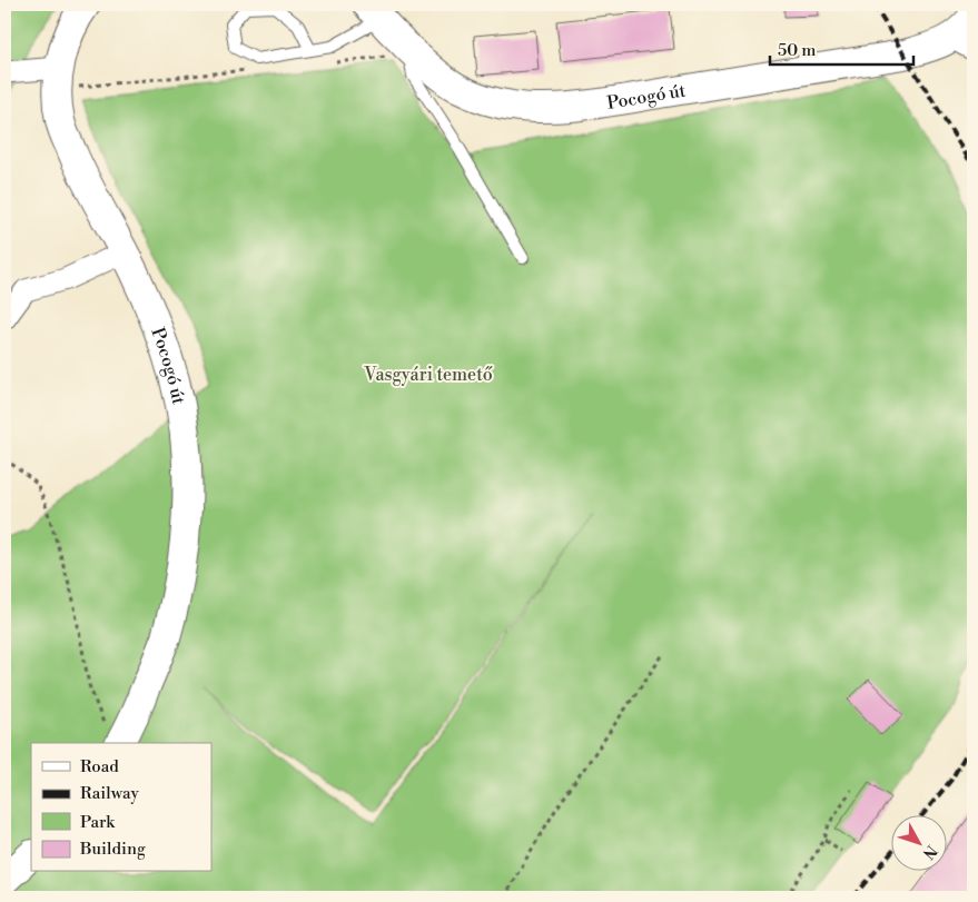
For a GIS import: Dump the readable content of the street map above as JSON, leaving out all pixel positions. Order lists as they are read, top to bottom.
{
  "streets": {
    "main road": ["Pocogó út"]
  },
  "parks": ["Vasgyári temető"],
  "legend": [
    "Road",
    "Railway",
    "Park",
    "Building"
  ],
  "scale_bar": "50 m",
  "north": "bottom right"
}
